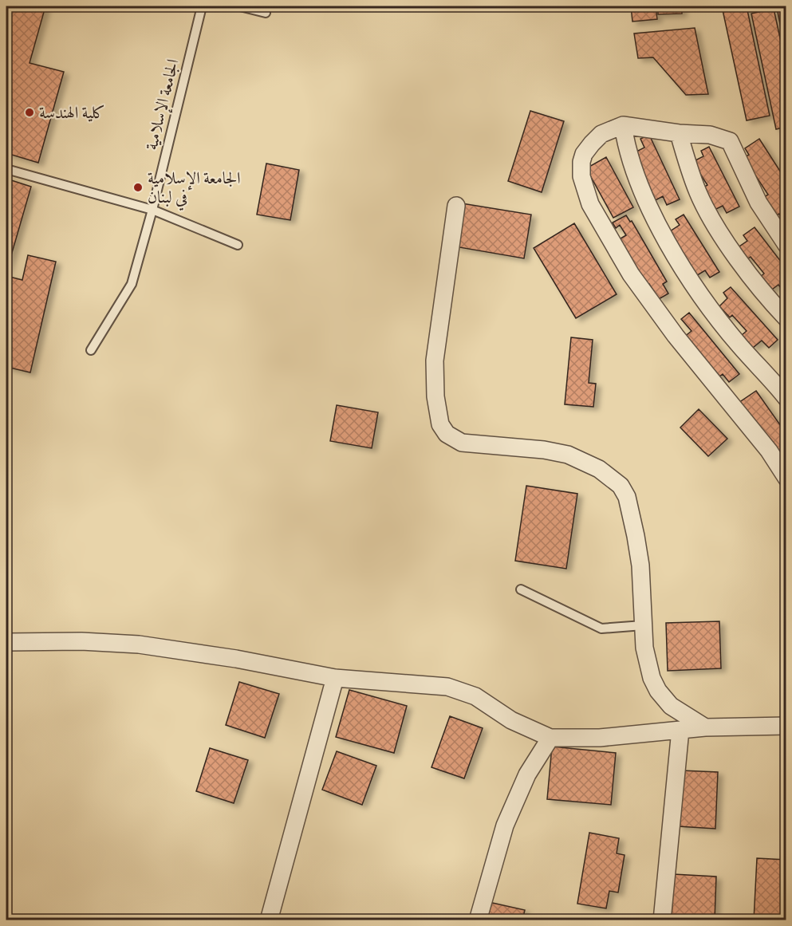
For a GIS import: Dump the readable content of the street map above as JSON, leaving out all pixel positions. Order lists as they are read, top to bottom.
{
  "streets": {
    "lane": ["الجامعة الإسلامية"]
  },
  "places": ["كلية الهندسة", "الجامعة الإسلامية في لبنان"]
}
